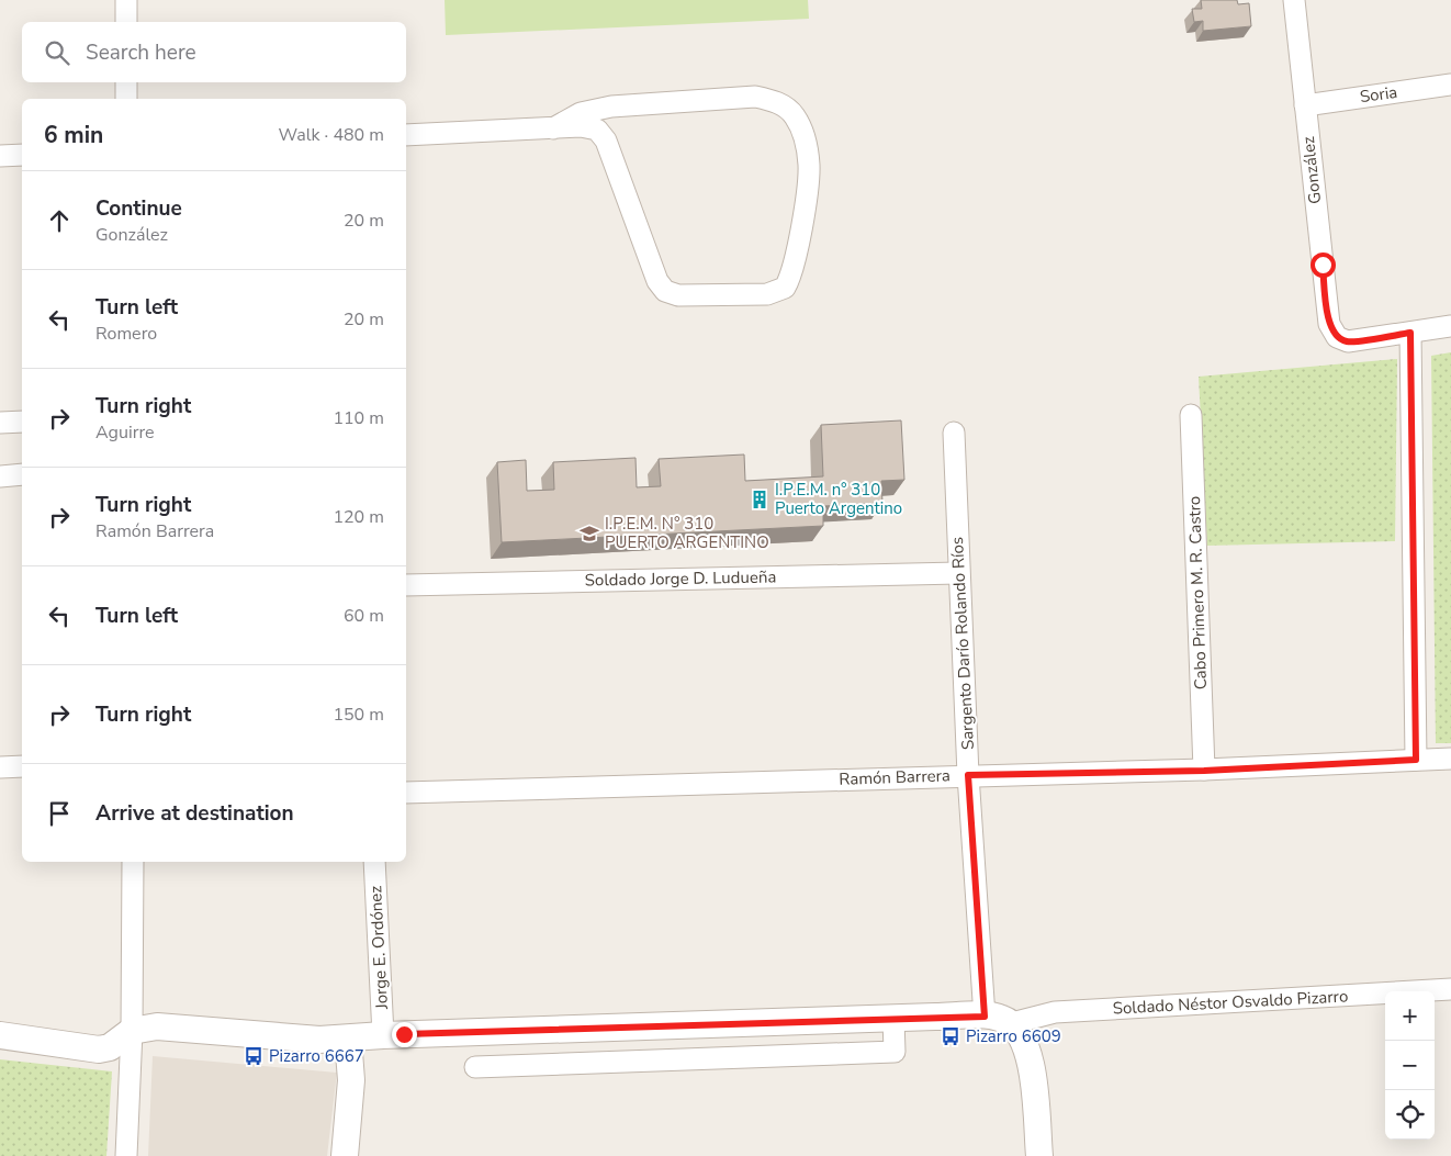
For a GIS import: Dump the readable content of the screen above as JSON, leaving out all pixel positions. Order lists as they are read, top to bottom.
{
  "streets": {
    "street": [
      "Soria",
      "González",
      "Soldado Jorge D. Ludueña",
      "Cabo Primero M. R. Castro",
      "Sargento Darío Rolando Ríos",
      "Ramón Barrera",
      "Jorge E. Ordónez",
      "Soldado Néstor Osvaldo Pizarro"
    ]
  },
  "crossings": [
    ["Soria", "González"],
    ["Soldado Jorge D. Ludueña", "Sargento Darío Rolando Ríos"],
    ["Cabo Primero M. R. Castro", "Ramón Barrera"],
    ["Sargento Darío Rolando Ríos", "Ramón Barrera"]
  ],
  "places": {
    "building": ["I.P.E.M. n° 310 Puerto Argentino"],
    "school or university": ["I.P.E.M. N° 310 PUERTO ARGENTINO"],
    "bus stop": ["Pizarro 6609", "Pizarro 6667"]
  },
  "page": {
    "search": "Search here",
    "heading": ["6 min", "Walk · 480 m"],
    "list": [
      ["Continue", "González", "20 m"],
      ["Turn left", "Romero", "20 m"],
      ["Turn right", "Aguirre", "110 m"],
      ["Turn right", "Ramón Barrera", "120 m"],
      ["Turn left", "60 m"],
      ["Turn right", "150 m"],
      "Arrive at destination"
    ],
    "map_buttons": ["+", "−"]
  }
}
